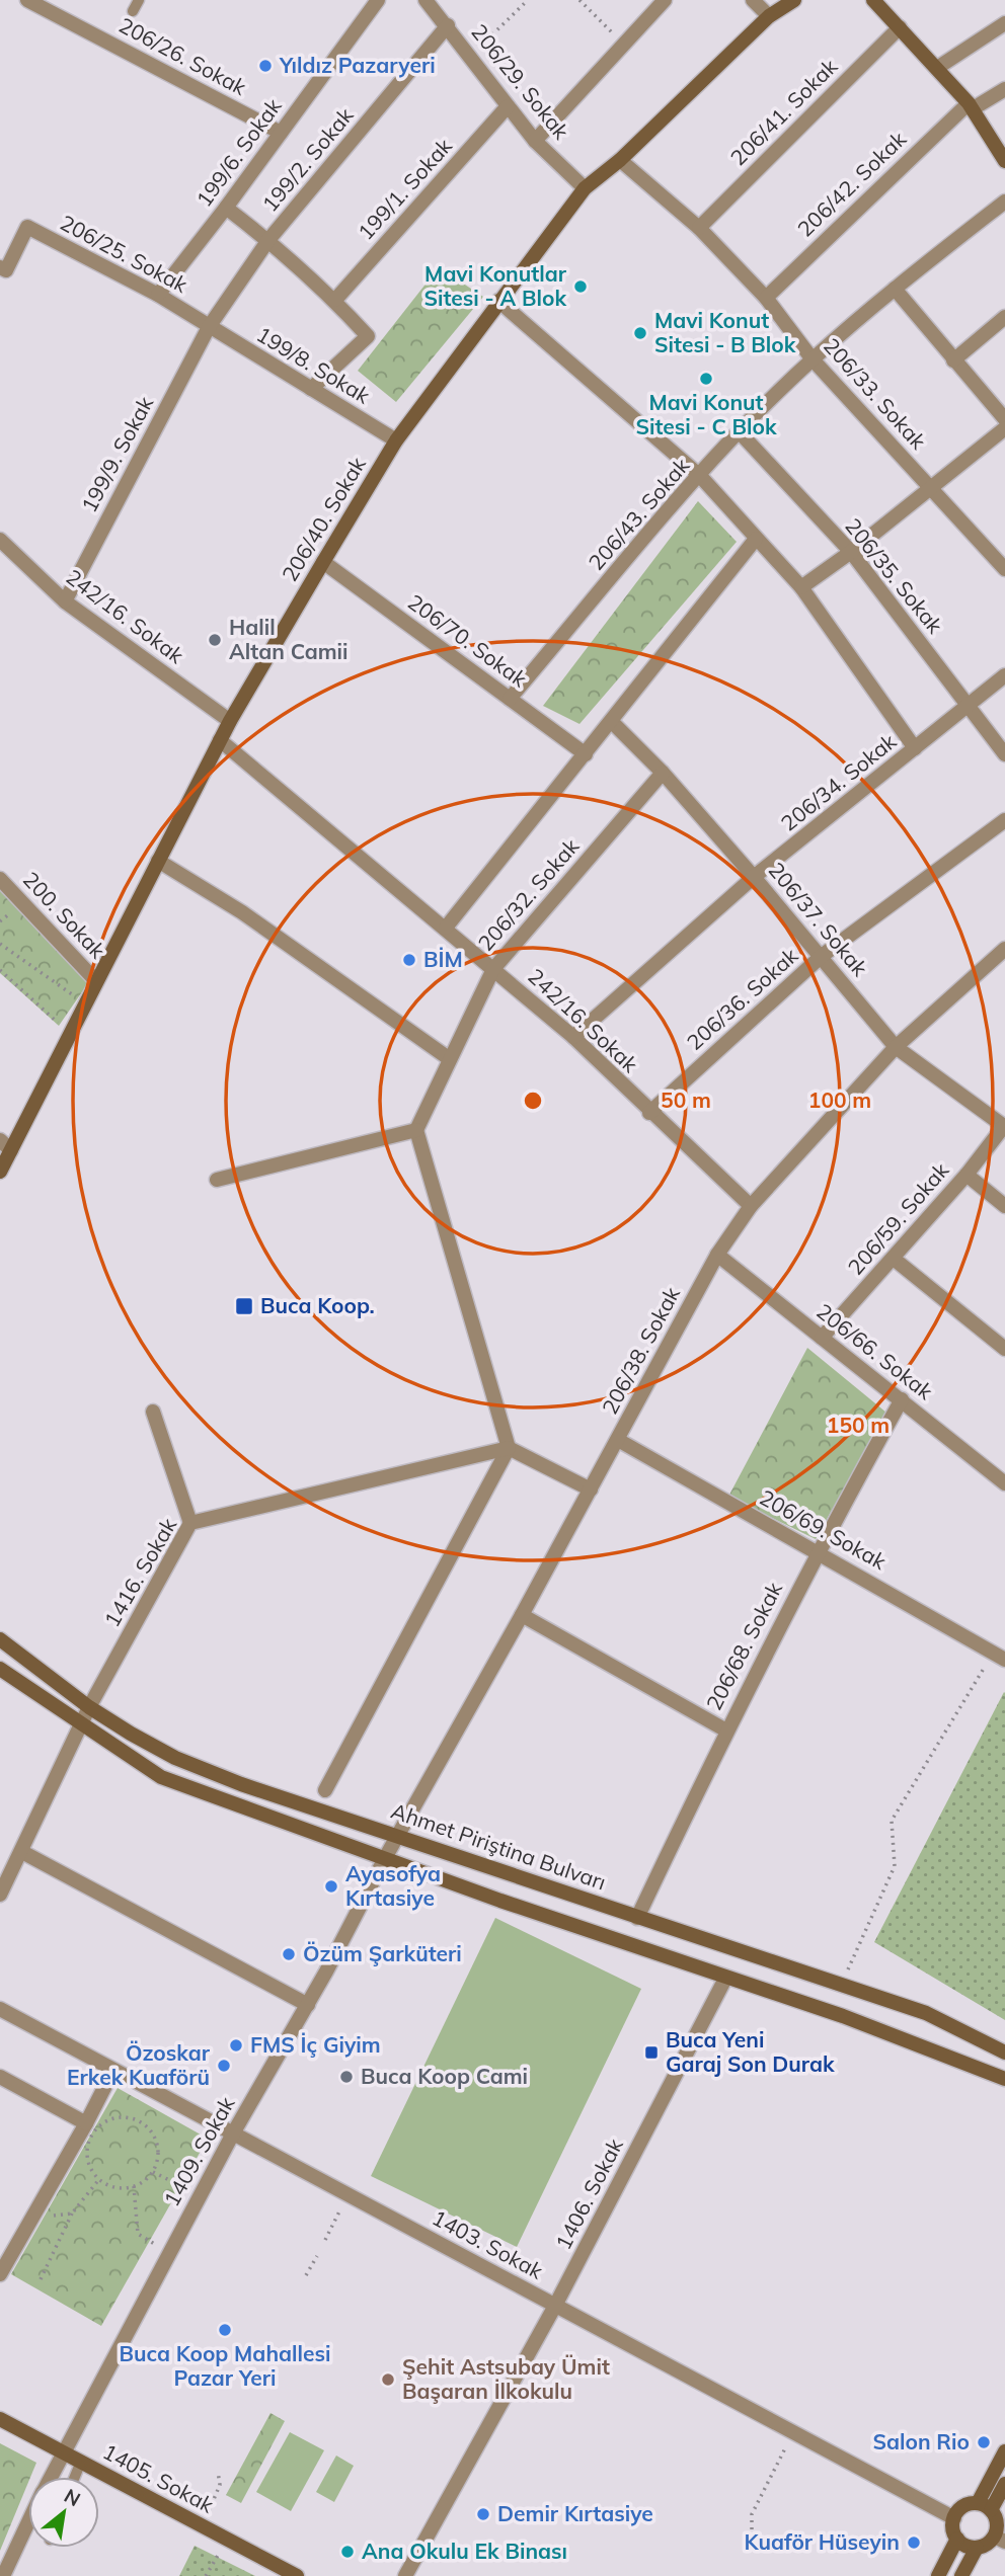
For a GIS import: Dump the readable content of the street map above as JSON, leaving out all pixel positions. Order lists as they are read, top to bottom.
{
  "streets": {
    "main road": ["206/40. Sokak", "Ahmet Piriştina Bulvarı", "1405. Sokak"],
    "street": [
      "206/26. Sokak",
      "206/29. Sokak",
      "206/41. Sokak",
      "199/6. Sokak",
      "199/2. Sokak",
      "206/42. Sokak",
      "199/1. Sokak",
      "206/25. Sokak",
      "199/8. Sokak",
      "206/33. Sokak",
      "199/9. Sokak",
      "206/43. Sokak",
      "206/35. Sokak",
      "242/16. Sokak",
      "206/70. Sokak",
      "206/34. Sokak",
      "206/32. Sokak",
      "200. Sokak",
      "206/37. Sokak",
      "206/36. Sokak",
      "206/59. Sokak",
      "206/38. Sokak",
      "206/66. Sokak",
      "206/69. Sokak",
      "1416. Sokak",
      "206/68. Sokak",
      "1409. Sokak",
      "1406. Sokak",
      "1403. Sokak"
    ]
  },
  "crossings": [
    ["206/26. Sokak", "199/6. Sokak"],
    ["206/29. Sokak", "199/2. Sokak"],
    ["206/29. Sokak", "199/1. Sokak"],
    ["206/29. Sokak", "206/40. Sokak"],
    ["206/41. Sokak", "206/33. Sokak"],
    ["199/6. Sokak", "206/25. Sokak"],
    ["199/2. Sokak", "206/25. Sokak"],
    ["199/2. Sokak", "199/8. Sokak"],
    ["199/2. Sokak", "199/9. Sokak"],
    ["206/42. Sokak", "206/33. Sokak"],
    ["206/25. Sokak", "199/8. Sokak"],
    ["206/25. Sokak", "199/9. Sokak"],
    ["199/8. Sokak", "199/9. Sokak"],
    ["199/8. Sokak", "206/40. Sokak"],
    ["206/33. Sokak", "206/43. Sokak"],
    ["206/33. Sokak", "206/40. Sokak"],
    ["199/9. Sokak", "242/16. Sokak"],
    ["206/43. Sokak", "206/35. Sokak"],
    ["206/43. Sokak", "206/70. Sokak"],
    ["206/40. Sokak", "242/16. Sokak"],
    ["206/40. Sokak", "206/70. Sokak"],
    ["206/40. Sokak", "200. Sokak"],
    ["206/35. Sokak", "206/34. Sokak"],
    ["242/16. Sokak", "206/34. Sokak"],
    ["242/16. Sokak", "206/32. Sokak"],
    ["242/16. Sokak", "206/36. Sokak"],
    ["242/16. Sokak", "206/38. Sokak"],
    ["206/34. Sokak", "206/37. Sokak"],
    ["206/32. Sokak", "206/37. Sokak"],
    ["206/37. Sokak", "206/36. Sokak"],
    ["206/37. Sokak", "206/59. Sokak"],
    ["206/37. Sokak", "206/38. Sokak"],
    ["206/59. Sokak", "206/66. Sokak"],
    ["206/38. Sokak", "206/66. Sokak"],
    ["206/38. Sokak", "206/69. Sokak"],
    ["206/38. Sokak", "Ahmet Piriştina Bulvarı"],
    ["206/38. Sokak", "1409. Sokak"],
    ["206/66. Sokak", "206/68. Sokak"],
    ["206/69. Sokak", "206/68. Sokak"],
    ["1416. Sokak", "Ahmet Piriştina Bulvarı"],
    ["206/68. Sokak", "Ahmet Piriştina Bulvarı"],
    ["Ahmet Piriştina Bulvarı", "1409. Sokak"],
    ["1409. Sokak", "1403. Sokak"],
    ["1409. Sokak", "1405. Sokak"],
    ["1406. Sokak", "1403. Sokak"]
  ],
  "places": {
    "other": [
      "Yıldız Pazaryeri",
      "Mavi Konutlar Sitesi - A Blok",
      "Mavi Konut Sitesi - B Blok",
      "Mavi Konut Sitesi - C Blok",
      "Halil Altan Camii",
      "BİM",
      "Ayasofya Kırtasiye",
      "Özüm Şarküteri",
      "FMS İç Giyim",
      "Özoskar Erkek Kuaförü",
      "Buca Koop Cami",
      "Buca Koop Mahallesi Pazar Yeri",
      "Şehit Astsubay Ümit Başaran İlkokulu",
      "Salon Rio",
      "Demir Kırtasiye",
      "Kuaför Hüseyin",
      "Ana Okulu Ek Binası"
    ],
    "transit": ["Buca Koop.", "Buca Yeni Garaj Son Durak"]
  },
  "north": "top right",
  "rings": ["50 m", "100 m", "150 m"]
}
